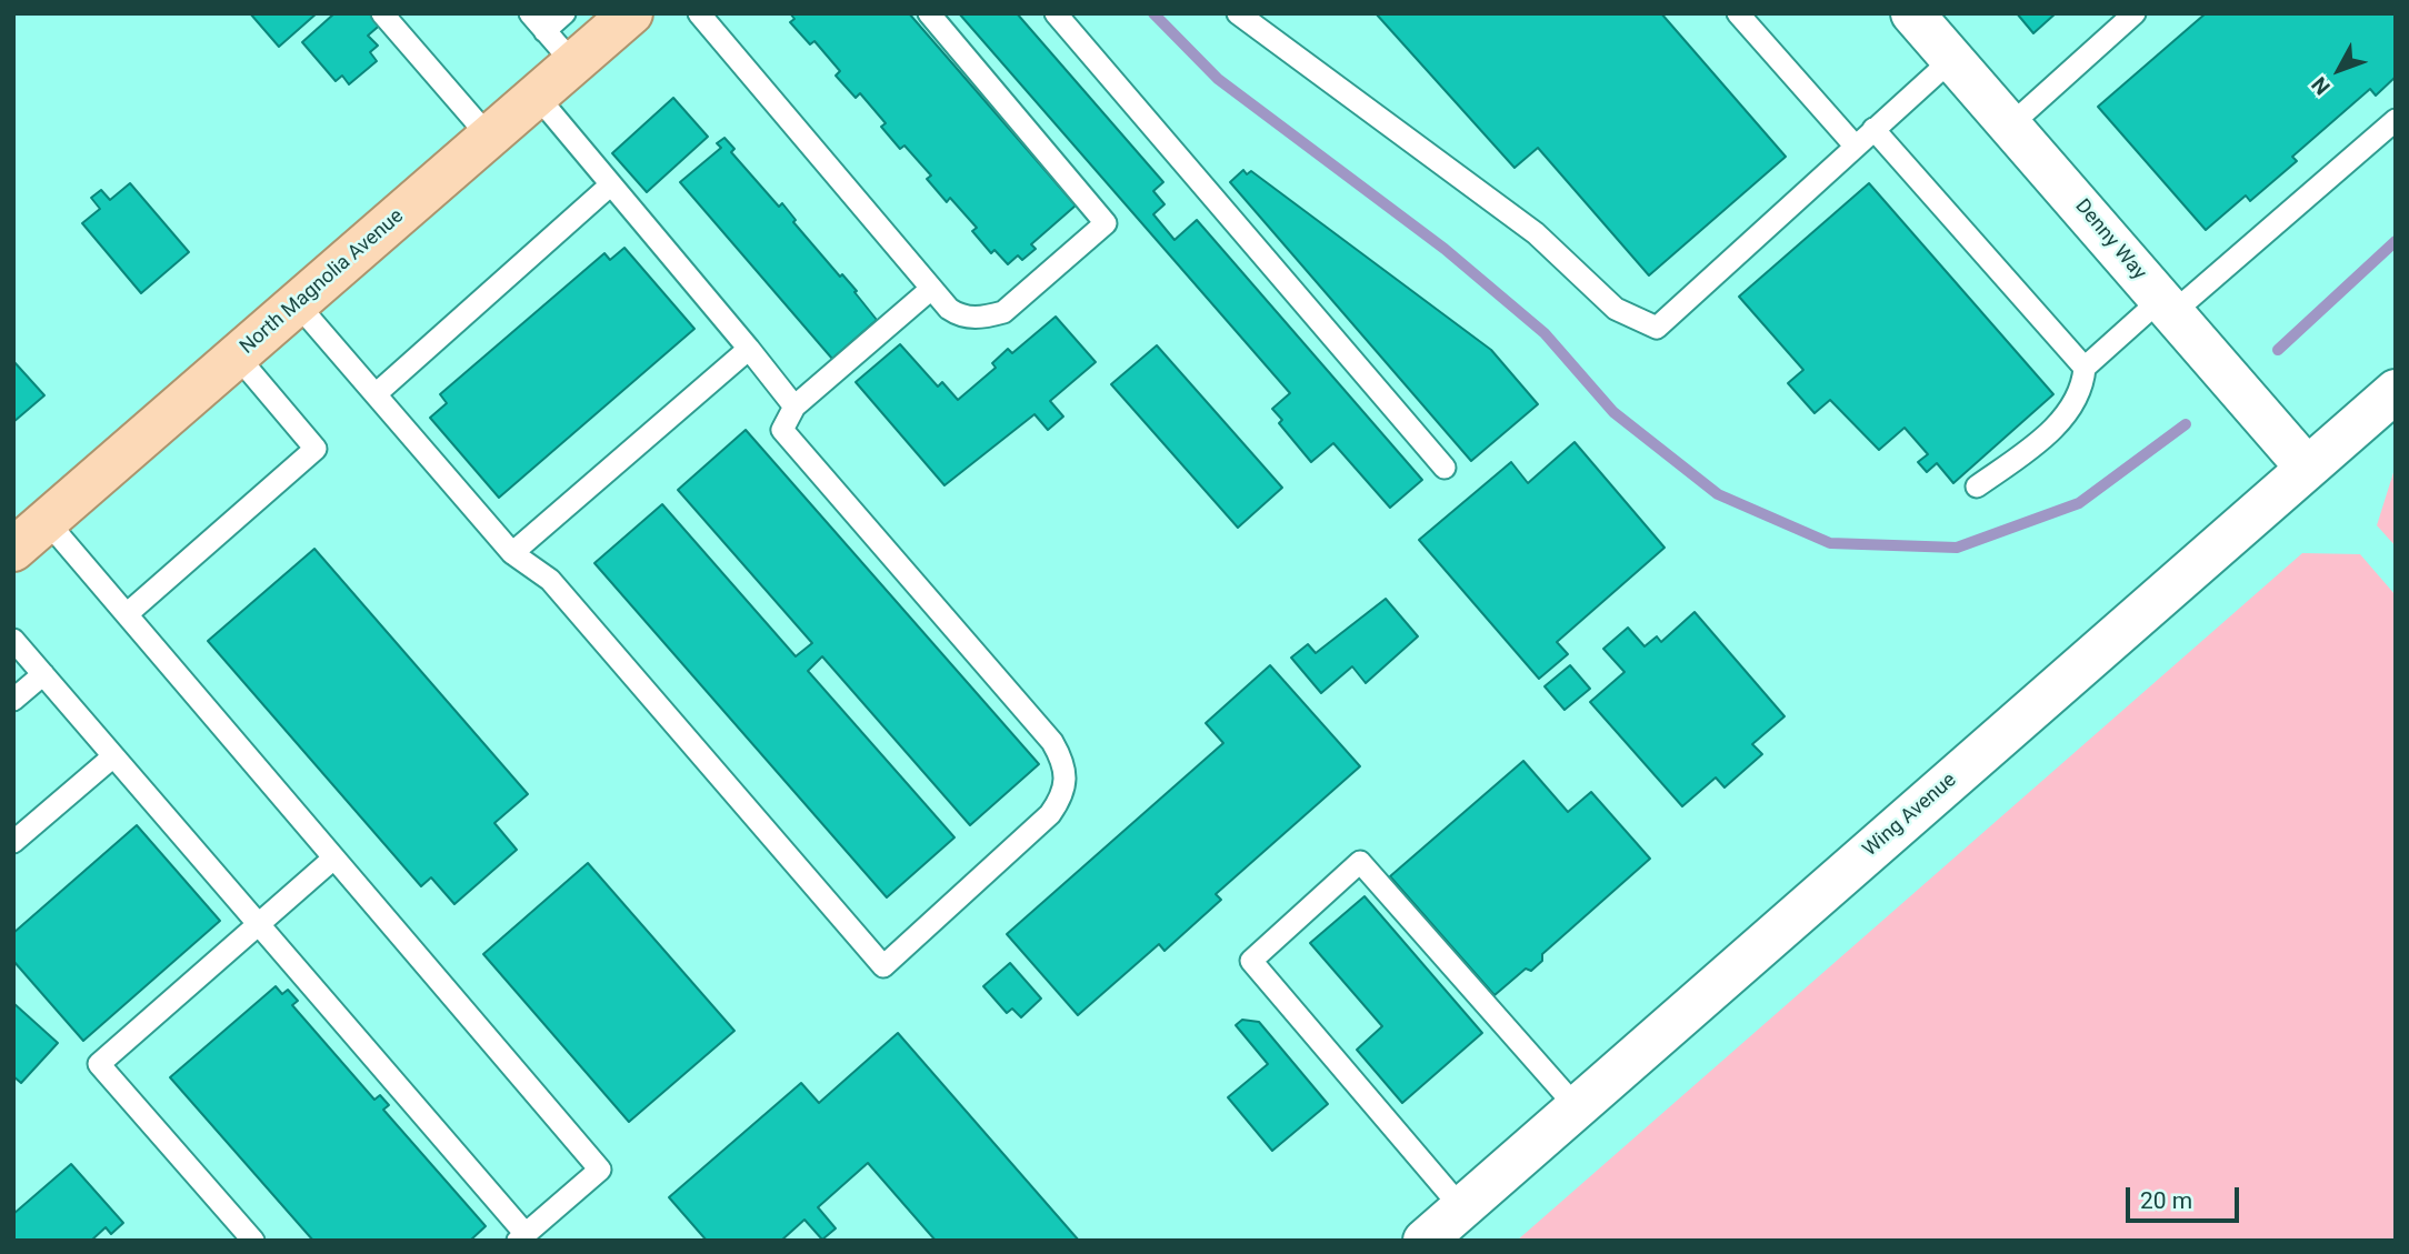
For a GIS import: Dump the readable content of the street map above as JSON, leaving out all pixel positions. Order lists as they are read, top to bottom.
{
  "streets": {
    "main road": ["North Magnolia Avenue"],
    "street": ["Denny Way", "Wing Avenue"]
  },
  "crossings": [
    ["Denny Way", "Wing Avenue"]
  ],
  "scale_bar": "20 m",
  "north": "bottom left"
}
